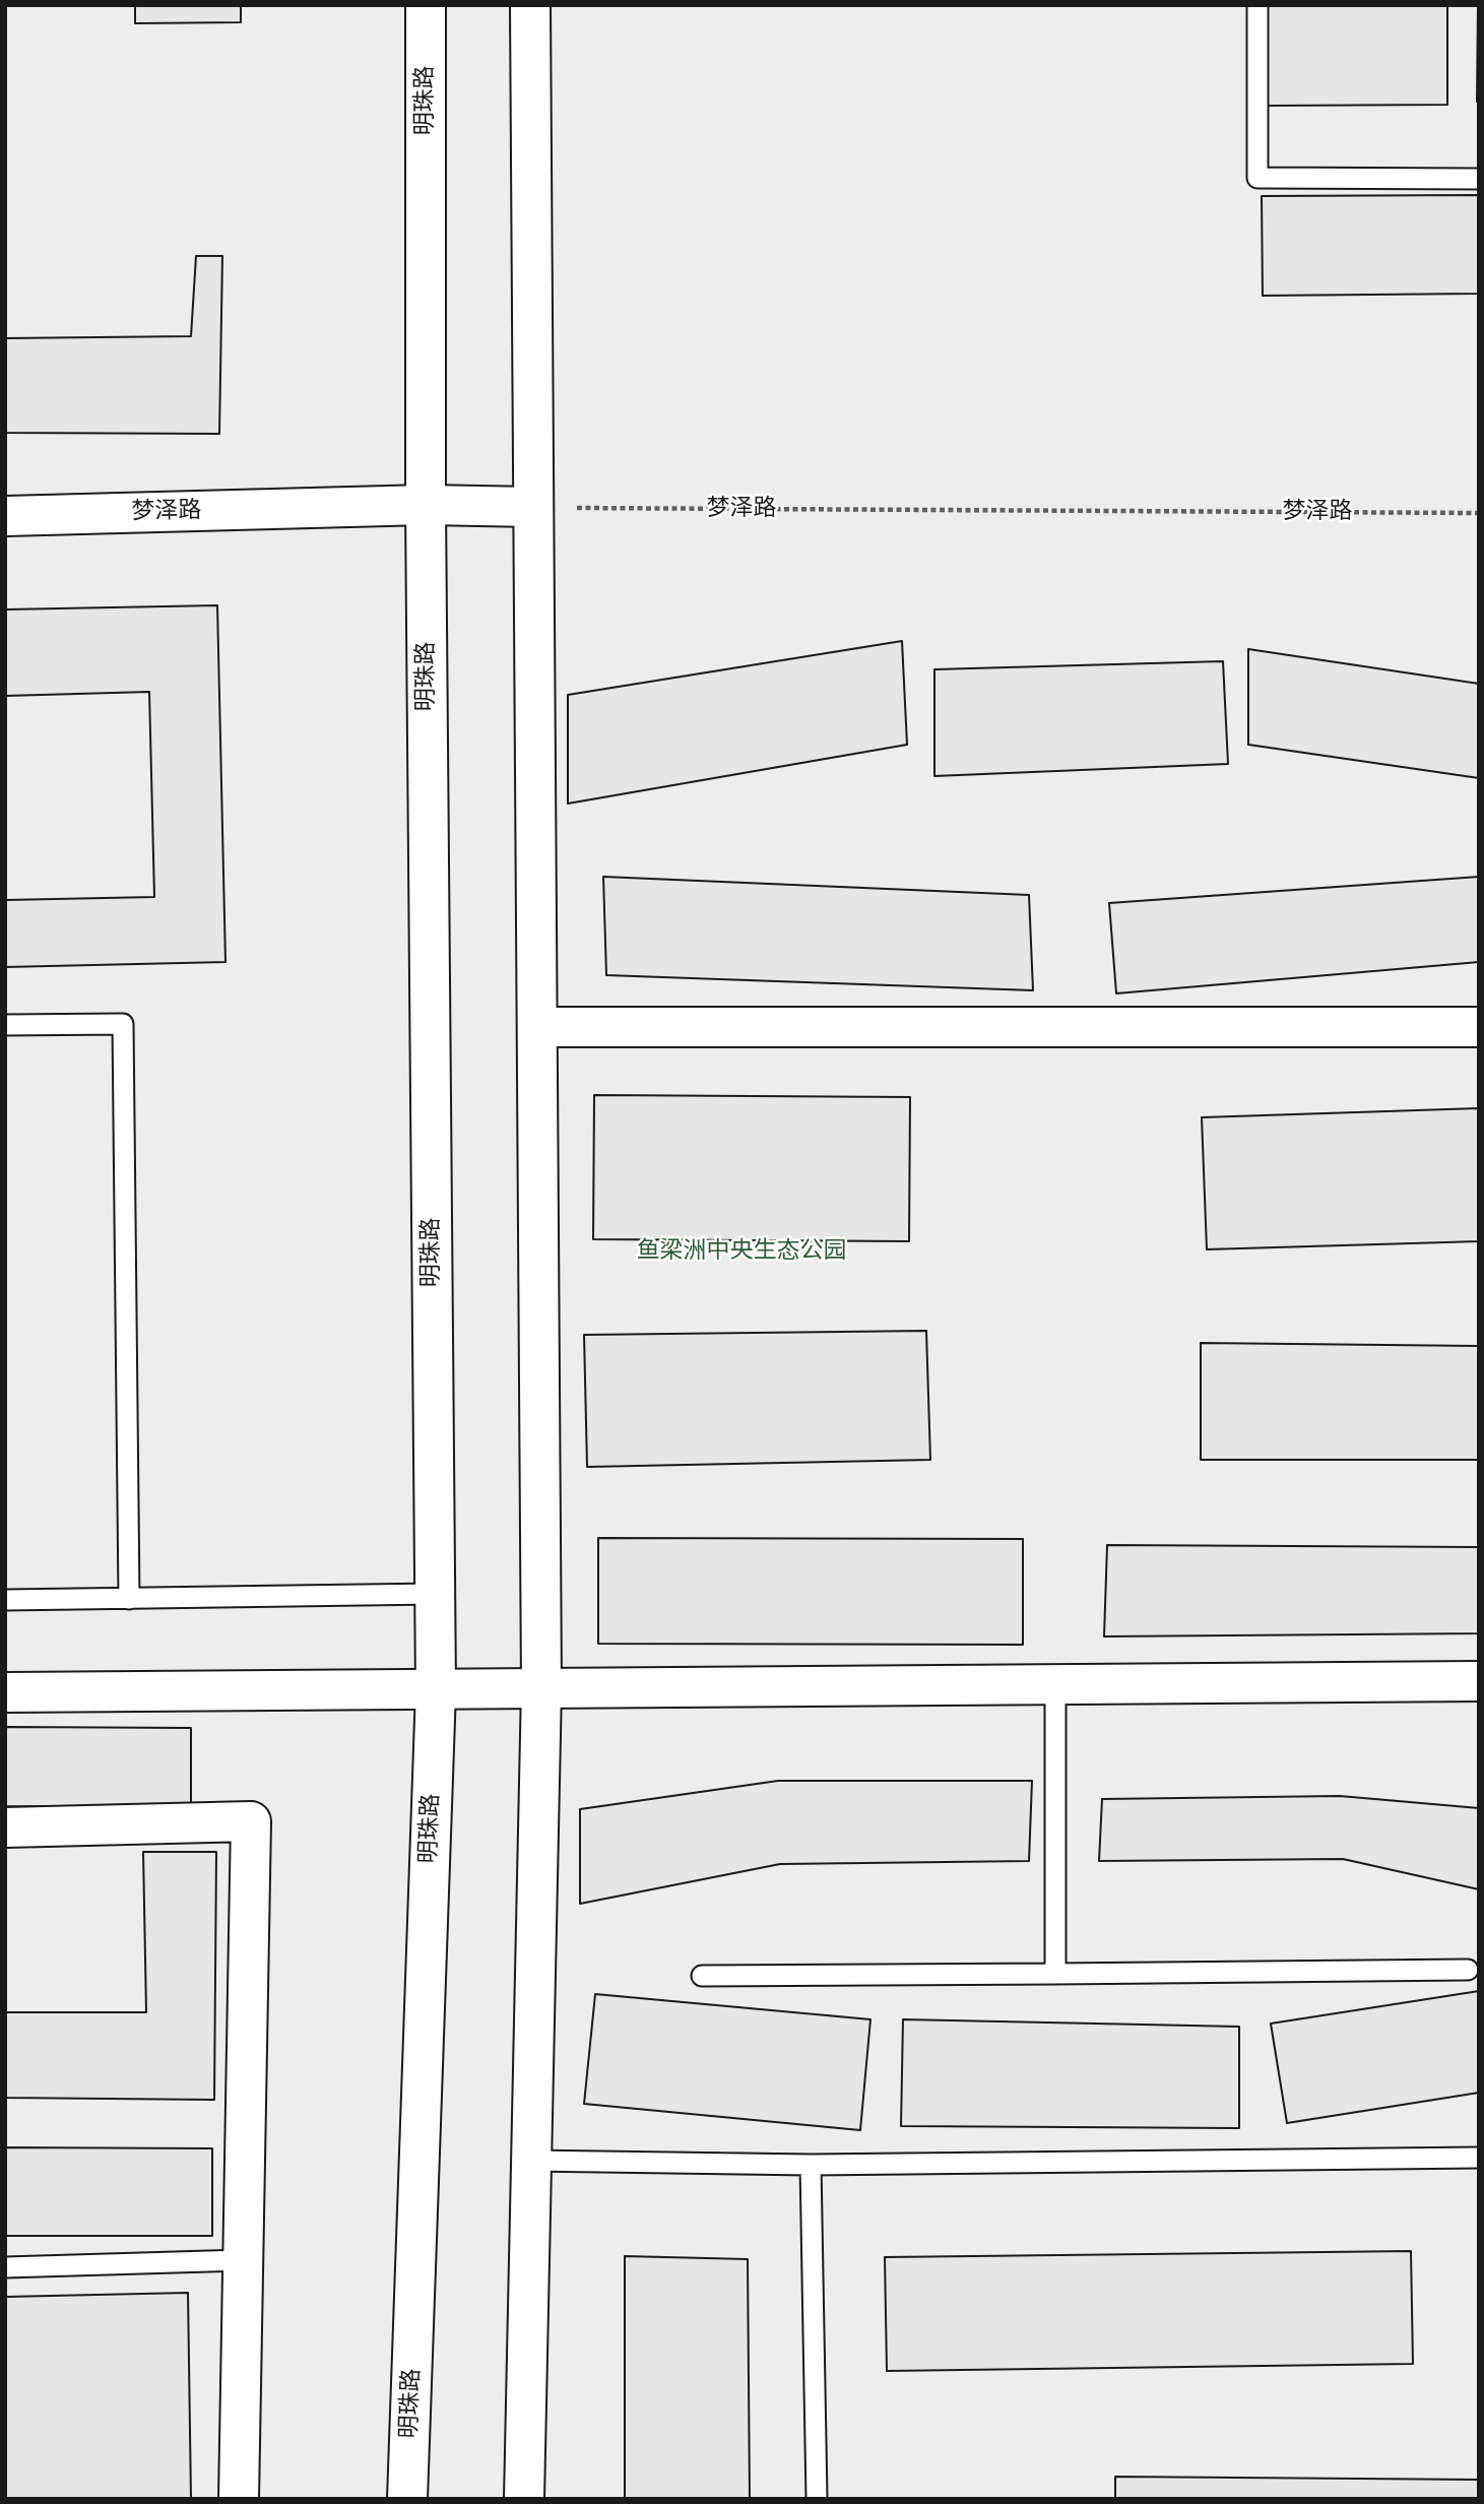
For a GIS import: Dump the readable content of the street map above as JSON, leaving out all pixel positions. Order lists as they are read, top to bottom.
{
  "streets": {
    "street": ["明珠路", "梦泽路"]
  },
  "crossings": [
    ["明珠路", "梦泽路"]
  ],
  "parks": ["鱼梁洲中央生态公园"]
}
